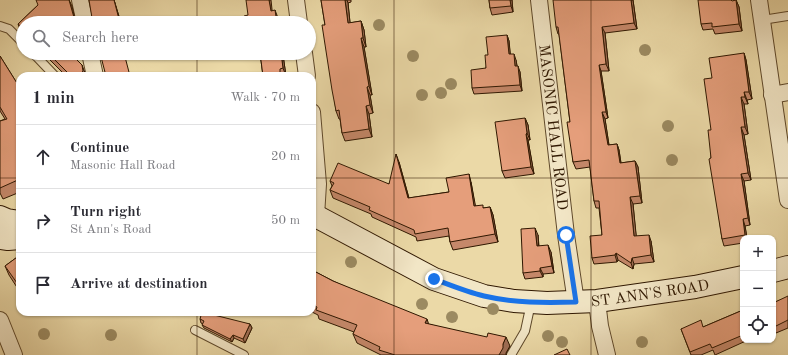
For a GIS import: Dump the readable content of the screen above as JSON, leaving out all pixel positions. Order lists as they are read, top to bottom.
{
  "streets": {
    "main road": ["ST ANN'S ROAD"],
    "street": ["MASONIC HALL ROAD"]
  },
  "crossings": [
    ["MASONIC HALL ROAD", "ST ANN'S ROAD"]
  ],
  "page": {
    "search": "Search here",
    "heading": ["1 min", "Walk · 70 m"],
    "list": [
      ["Continue", "Masonic Hall Road", "20 m"],
      ["Turn right", "St Ann's Road", "50 m"],
      "Arrive at destination"
    ],
    "map_buttons": ["+", "−"]
  }
}
